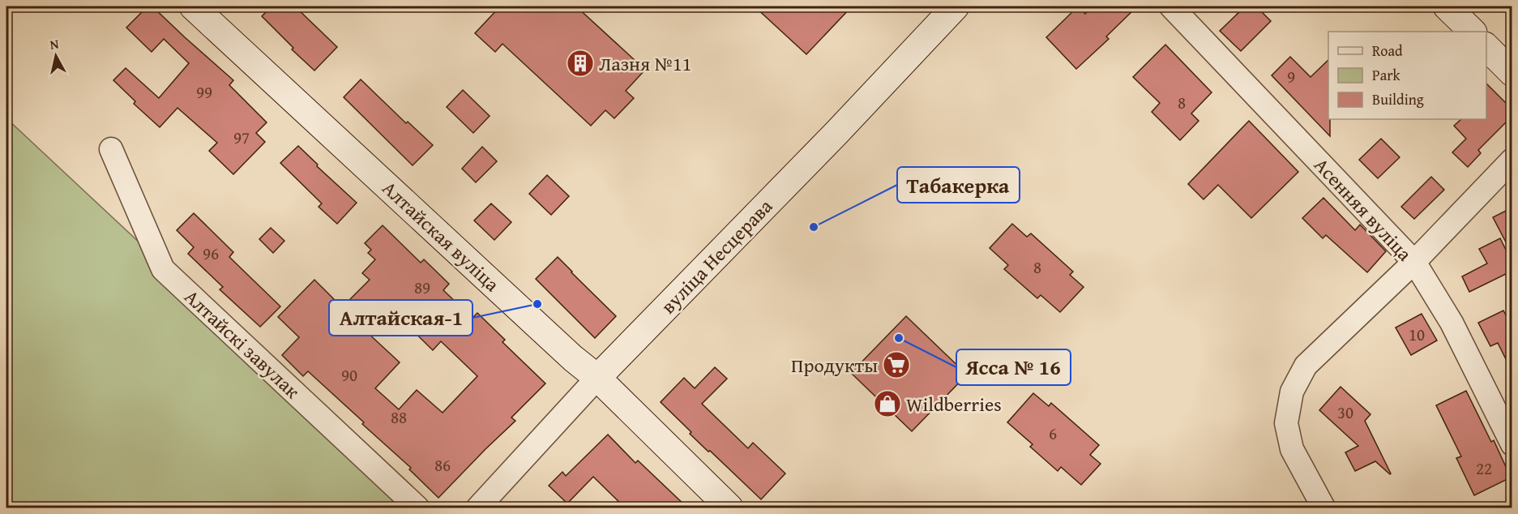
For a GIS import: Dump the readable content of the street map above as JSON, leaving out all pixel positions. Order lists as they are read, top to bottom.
{
  "streets": {
    "main road": ["Алтайская вуліца", "вуліца Несцерава"],
    "street": ["Асенняя вуліца", "Алтайскі завулак"]
  },
  "crossings": [
    ["Алтайская вуліца", "вуліца Несцерава"]
  ],
  "places": {
    "building": ["Лазня №11"],
    "other": ["Табакерка", "Алтайская-1", "Ясса № 16"],
    "supermarket": ["Продукты"],
    "shop": ["Wildberries"]
  },
  "house_numbers": [
    "9",
    "99",
    "8",
    "97",
    "96",
    "8",
    "89",
    "10",
    "90",
    "30",
    "88",
    "6",
    "86",
    "22"
  ],
  "legend": ["Road", "Park", "Building"],
  "north": "top"
}
